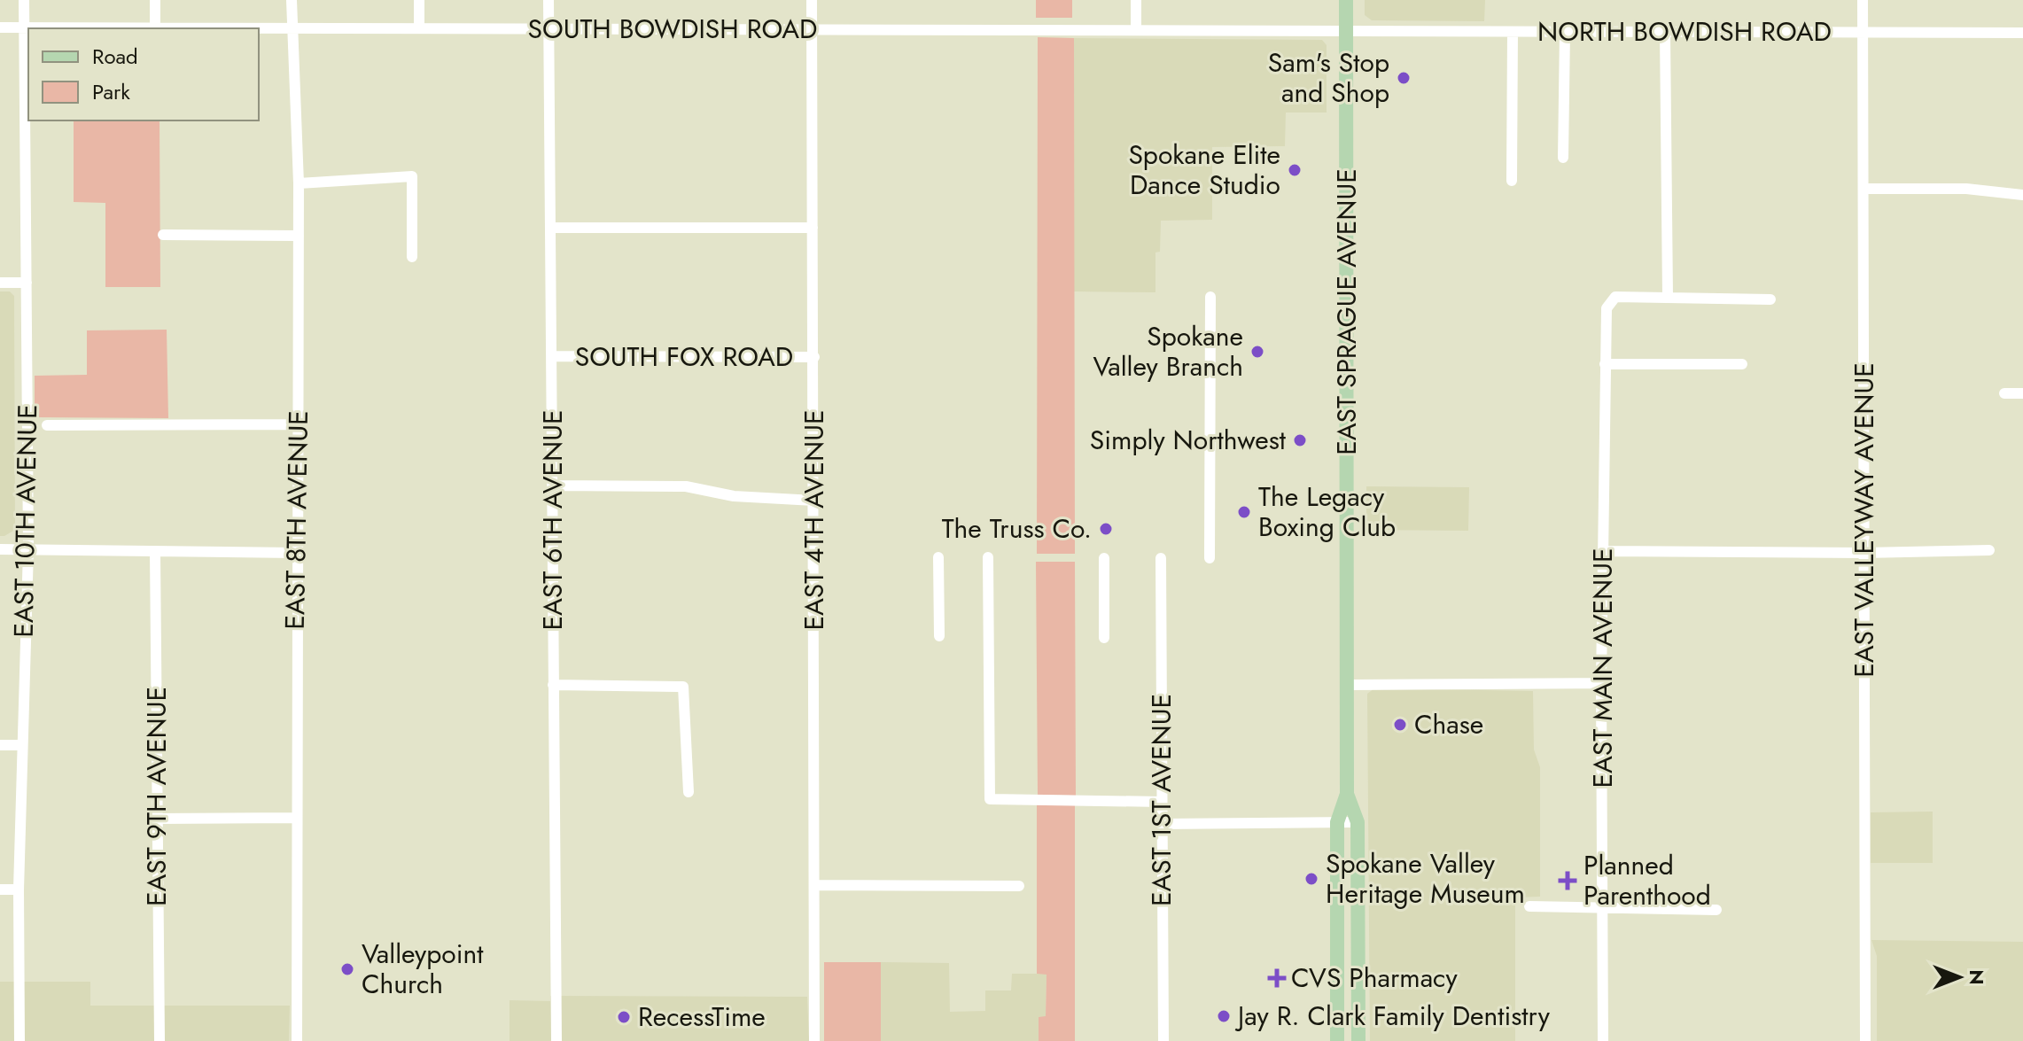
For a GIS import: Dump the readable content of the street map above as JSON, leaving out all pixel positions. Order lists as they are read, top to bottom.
{
  "streets": {
    "main road": ["EAST SPRAGUE AVENUE"],
    "street": [
      "SOUTH BOWDISH ROAD",
      "NORTH BOWDISH ROAD",
      "SOUTH FOX ROAD",
      "EAST 8TH AVENUE",
      "EAST 6TH AVENUE",
      "EAST 4TH AVENUE",
      "EAST VALLEYWAY AVENUE",
      "EAST 10TH AVENUE",
      "EAST MAIN AVENUE",
      "EAST 9TH AVENUE",
      "EAST 1ST AVENUE"
    ]
  },
  "crossings": [
    ["SOUTH BOWDISH ROAD", "NORTH BOWDISH ROAD"],
    ["SOUTH BOWDISH ROAD", "EAST SPRAGUE AVENUE"],
    ["SOUTH BOWDISH ROAD", "EAST 8TH AVENUE"],
    ["SOUTH BOWDISH ROAD", "EAST 6TH AVENUE"],
    ["SOUTH BOWDISH ROAD", "EAST 4TH AVENUE"],
    ["SOUTH BOWDISH ROAD", "EAST 10TH AVENUE"],
    ["NORTH BOWDISH ROAD", "EAST SPRAGUE AVENUE"],
    ["NORTH BOWDISH ROAD", "EAST VALLEYWAY AVENUE"],
    ["SOUTH FOX ROAD", "EAST 6TH AVENUE"],
    ["SOUTH FOX ROAD", "EAST 4TH AVENUE"]
  ],
  "places": {
    "other": [
      "Sam's Stop and Shop",
      "Spokane Elite Dance Studio",
      "Spokane Valley Branch",
      "Simply Northwest",
      "The Legacy Boxing Club",
      "The Truss Co.",
      "Chase",
      "Spokane Valley Heritage Museum",
      "Valleypoint Church",
      "Jay R. Clark Family Dentistry",
      "RecessTime"
    ],
    "health": ["Planned Parenthood", "CVS Pharmacy"]
  },
  "legend": ["Road", "Park"],
  "north": "right"
}
